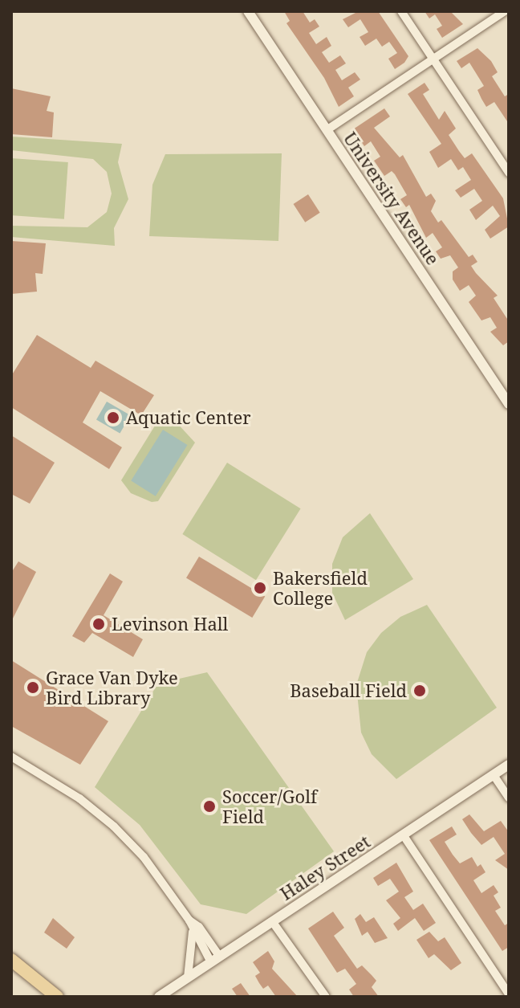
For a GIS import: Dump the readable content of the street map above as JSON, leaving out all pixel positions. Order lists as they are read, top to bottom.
{
  "streets": {
    "street": ["University Avenue", "Haley Street"]
  },
  "places": [
    "Aquatic Center",
    "Bakersfield College",
    "Levinson Hall",
    "Grace Van Dyke Bird Library",
    "Baseball Field",
    "Soccer/Golf Field"
  ]
}
